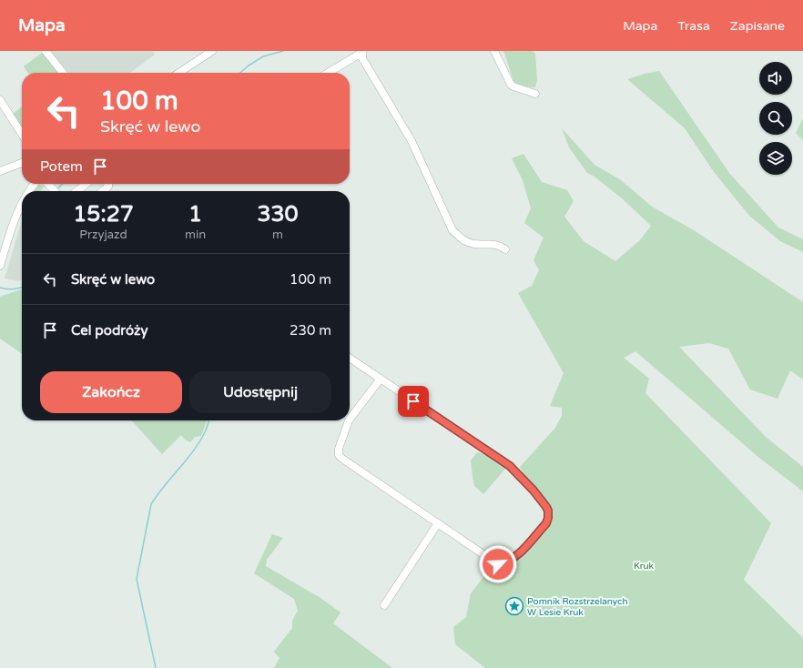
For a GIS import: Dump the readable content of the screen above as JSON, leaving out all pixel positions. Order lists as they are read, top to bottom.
{
  "parks": ["Kruk"],
  "places": {
    "place": ["Pomnik Rozstrzelanych W Lesie Kruk"]
  },
  "page": {
    "header": "Mapa",
    "nav": ["Mapa", "Trasa", "Zapisane"],
    "turn": ["100 m", "Skręć w lewo"],
    "then": "Potem",
    "eta": [
      "15:27",
      "Przyjazd",
      "1",
      "min",
      "330",
      "m"
    ],
    "list": [
      {
        "name": "Skręć w lewo",
        "value": "100 m"
      },
      {
        "name": "Cel podróży",
        "value": "230 m"
      }
    ],
    "buttons": ["Zakończ", "Udostępnij"]
  }
}
